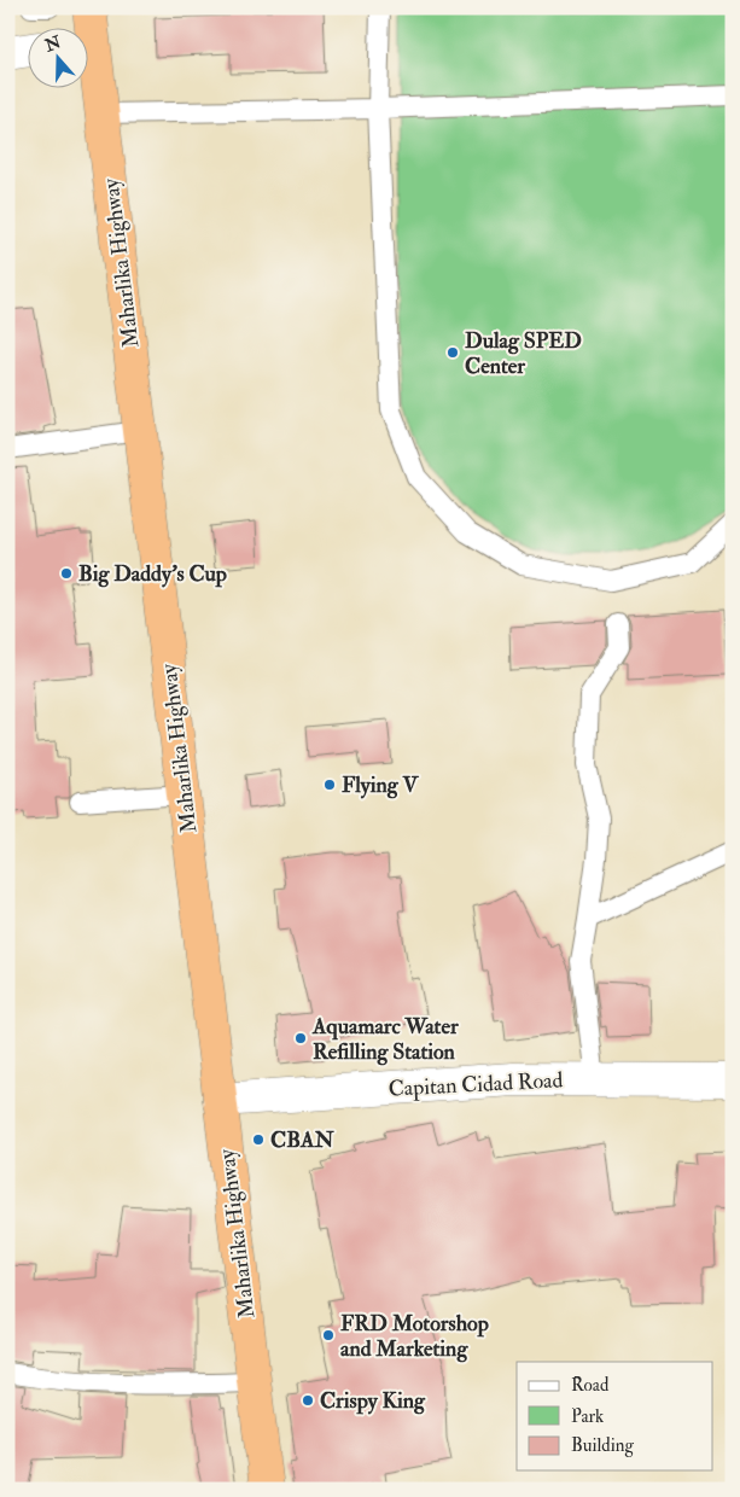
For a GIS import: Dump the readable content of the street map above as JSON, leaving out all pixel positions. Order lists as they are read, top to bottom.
{
  "streets": {
    "highway": ["Maharlika Highway"],
    "street": ["Capitan Cidad Road"]
  },
  "crossings": [
    ["Maharlika Highway", "Capitan Cidad Road"]
  ],
  "places": [
    "Dulag SPED Center",
    "Big Daddy's Cup",
    "Flying V",
    "Aquamarc Water Refilling Station",
    "CBAN",
    "FRD Motorshop and Marketing",
    "Crispy King"
  ],
  "legend": ["Road", "Park", "Building"],
  "north": "top"
}
